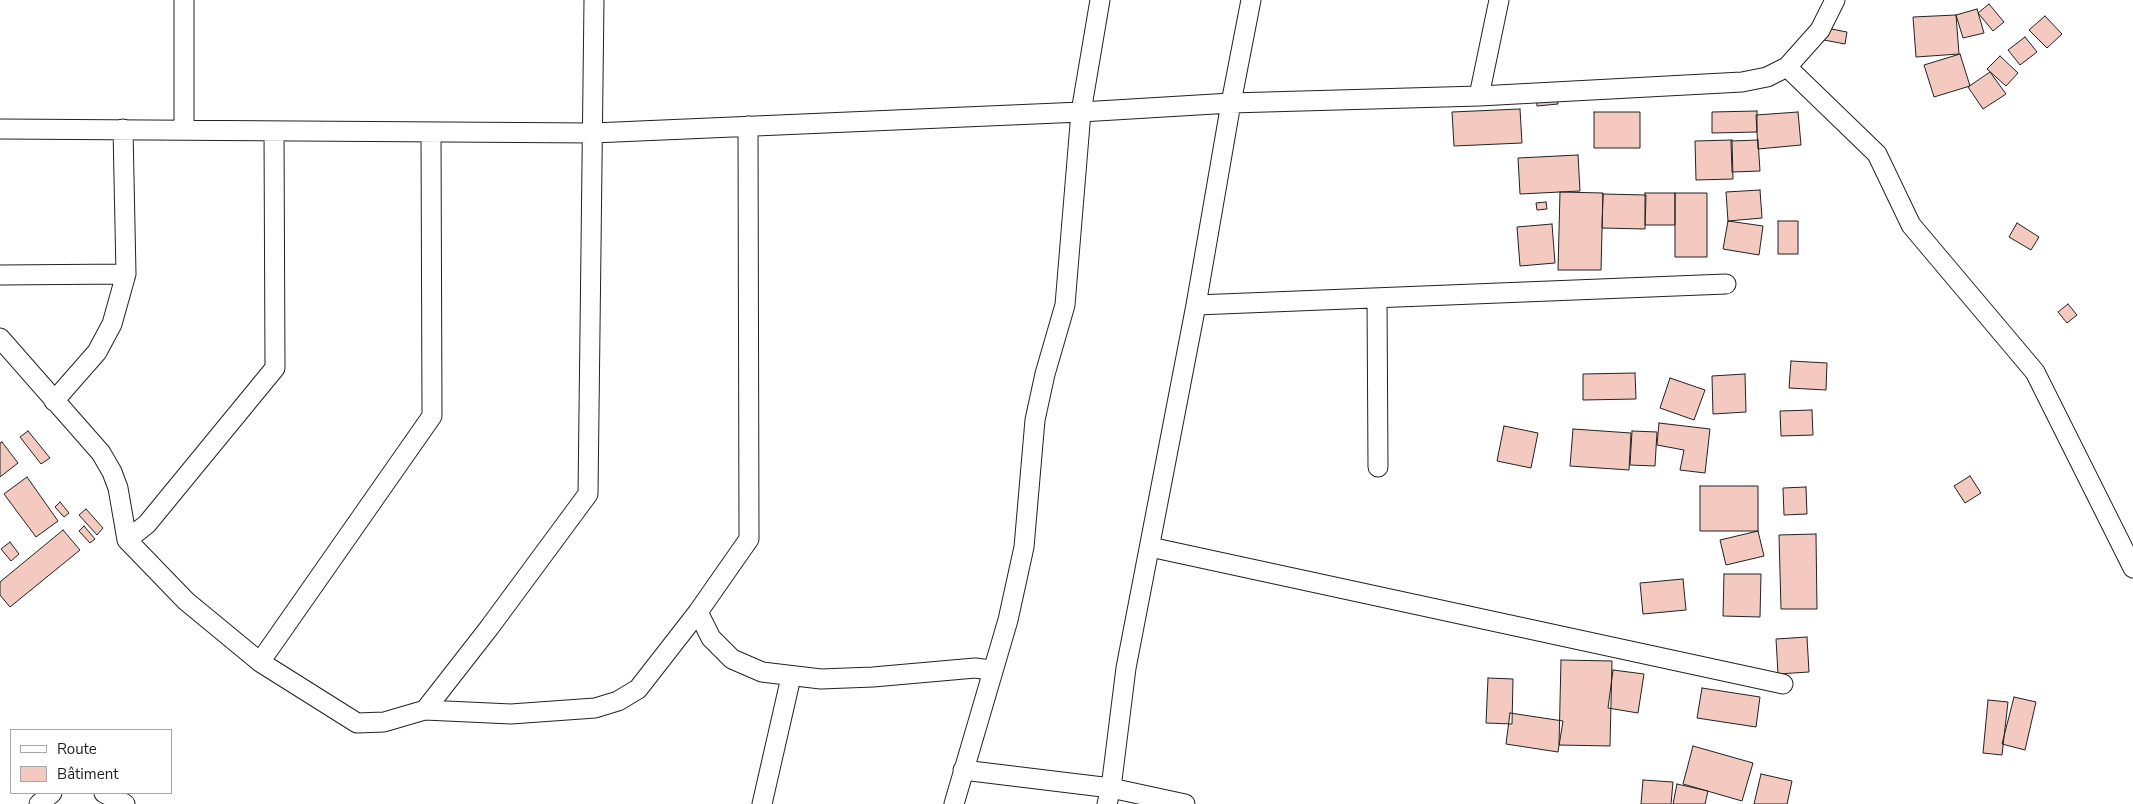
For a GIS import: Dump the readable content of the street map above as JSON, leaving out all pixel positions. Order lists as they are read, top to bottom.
{
  "legend": ["Route", "Bâtiment"]
}
